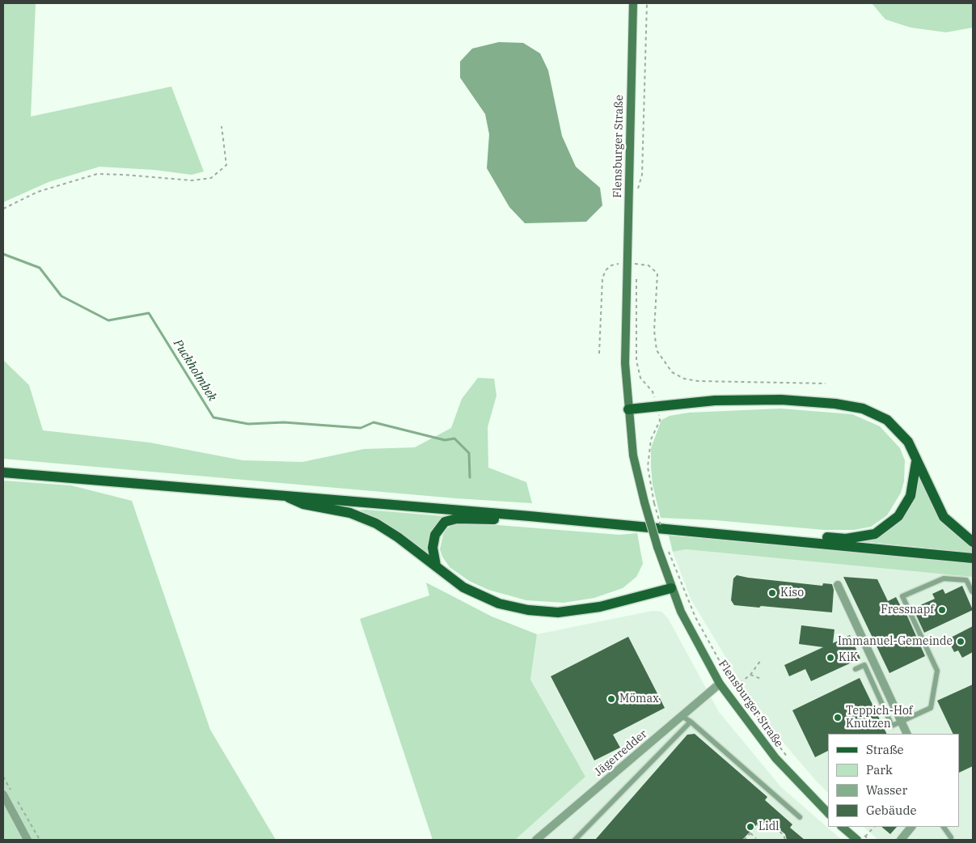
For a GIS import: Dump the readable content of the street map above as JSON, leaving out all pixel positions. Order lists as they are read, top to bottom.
{
  "streets": {
    "street": ["Flensburger Straße", "Jägerredder"]
  },
  "crossings": [
    ["Flensburger Straße", "Jägerredder"]
  ],
  "water": ["Puckholmbek"],
  "places": [
    "Kiso",
    "Fressnapf",
    "Immanuel-Gemeinde",
    "KiK",
    "Mömax",
    "Teppich-Hof Knutzen",
    "Lidl"
  ],
  "legend": [
    "Straße",
    "Park",
    "Wasser",
    "Gebäude"
  ]
}
